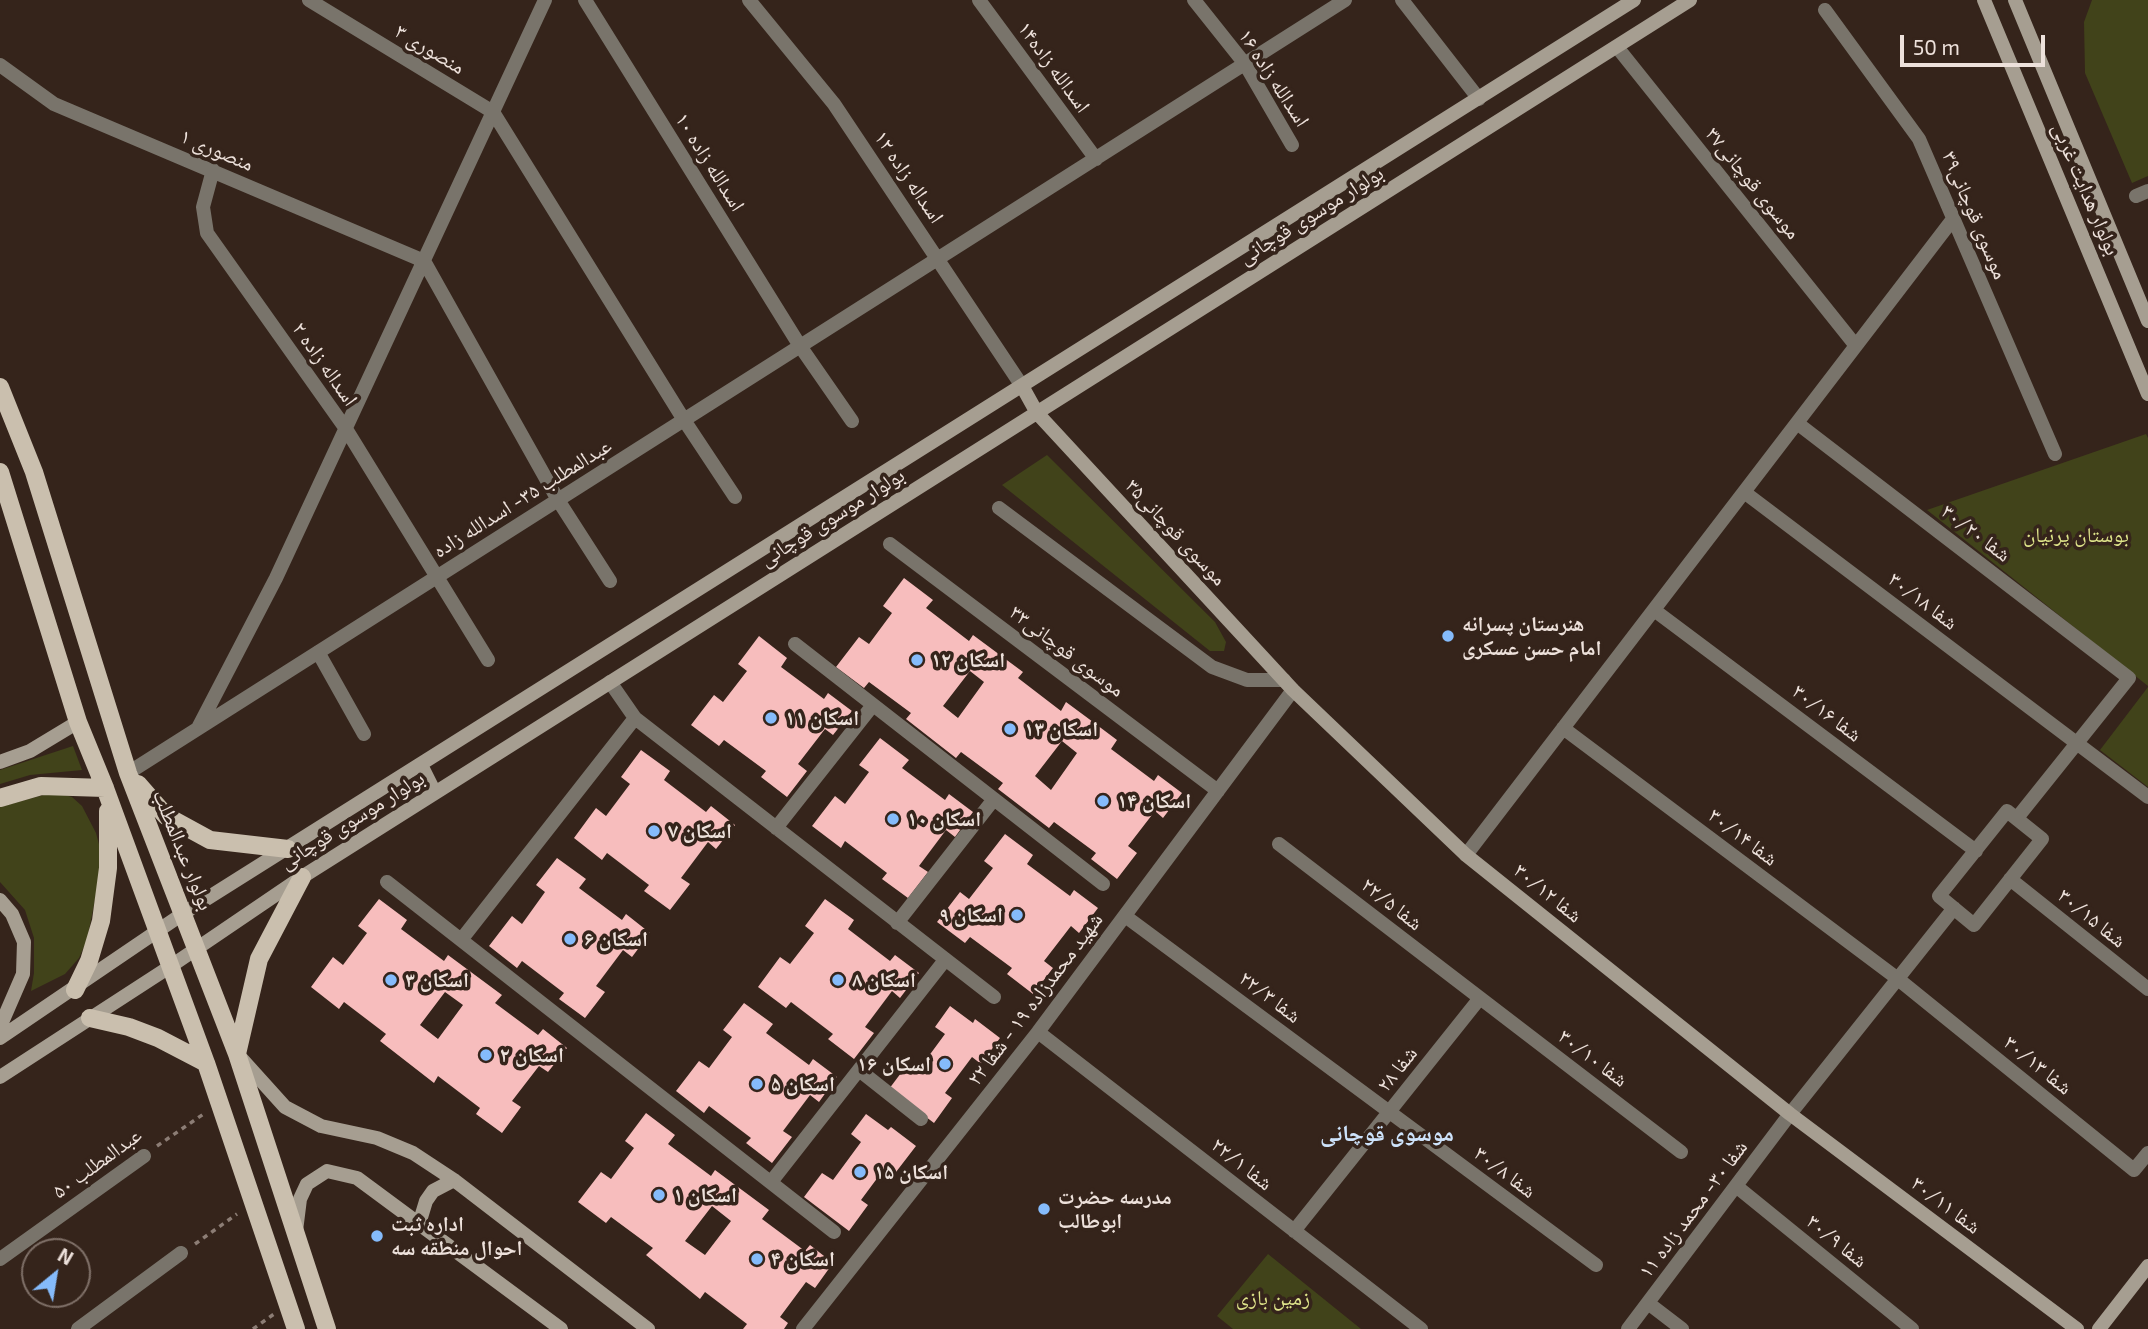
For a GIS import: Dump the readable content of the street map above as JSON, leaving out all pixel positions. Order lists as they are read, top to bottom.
{
  "streets": {
    "main road": ["بولوار عبدالمطلب"],
    "street": [
      "منصوری ۳",
      "اسدالله زاده۱۴",
      "اسدالله زاده ۱۶",
      "منصوری ۱",
      "اسدالله زاده ۱۰",
      "اسداله زاده ۱۲",
      "موسوی قوچانی۳۷",
      "بولوار هدایت غربی",
      "بولوار موسوی قوچانی",
      "موسوی قوچانی۳۹",
      "اسداله زاده ۲",
      "عبدالمطلب ۳۵- اسدالله زاده",
      "موسوی قوچانی۳۵",
      "شفا ۳۰/۲۰",
      "شفا ۳۰/۱۸",
      "موسوی قوچانی۳۳",
      "شفا ۳۰/۱۶",
      "شفا ۳۰/۱۴",
      "شفا ۳۰/۱۲",
      "شفا ۲۲/۵",
      "شفا ۳۰/۱۵",
      "شفا ۲۲/۳",
      "شهید محمدزاده ۱۹ - شفا ۲۲",
      "شفا ۳۰/۱۰",
      "شفا ۳۰/۱۳",
      "شفا ۲۸",
      "عبدالمطلب ۵۰",
      "۲۲/۱ شفا",
      "شفا ۳۰/۸",
      "شفا ۳۰/۱۱",
      "شفا ۳۰- محمد زاده ۱۱",
      "۳۰/۹ شفا"
    ]
  },
  "crossings": [
    ["اسدالله زاده۱۴", "عبدالمطلب ۳۵- اسدالله زاده"],
    ["اسدالله زاده ۱۶", "عبدالمطلب ۳۵- اسدالله زاده"],
    ["منصوری ۱", "اسداله زاده ۲"],
    ["اسدالله زاده ۱۰", "عبدالمطلب ۳۵- اسدالله زاده"],
    ["اسداله زاده ۱۲", "بولوار موسوی قوچانی"],
    ["اسداله زاده ۱۲", "عبدالمطلب ۳۵- اسدالله زاده"],
    ["اسداله زاده ۱۲", "موسوی قوچانی۳۵"],
    ["موسوی قوچانی۳۷", "بولوار موسوی قوچانی"],
    ["بولوار موسوی قوچانی", "موسوی قوچانی۳۵"],
    ["بولوار موسوی قوچانی", "بولوار عبدالمطلب"],
    ["اسداله زاده ۲", "عبدالمطلب ۳۵- اسدالله زاده"],
    ["عبدالمطلب ۳۵- اسدالله زاده", "بولوار عبدالمطلب"],
    ["موسوی قوچانی۳۵", "شفا ۳۰/۱۲"],
    ["موسوی قوچانی۳۵", "شهید محمدزاده ۱۹ - شفا ۲۲"],
    ["شفا ۳۰/۲۰", "شفا ۳۰/۱۸"],
    ["موسوی قوچانی۳۳", "شهید محمدزاده ۱۹ - شفا ۲۲"],
    ["شفا ۳۰/۱۴", "شفا ۳۰/۱۳"],
    ["شفا ۳۰/۱۴", "شفا ۳۰- محمد زاده ۱۱"],
    ["شفا ۳۰/۱۲", "شهید محمدزاده ۱۹ - شفا ۲۲"],
    ["شفا ۳۰/۱۲", "شفا ۳۰/۱۱"],
    ["شفا ۳۰/۱۲", "شفا ۳۰- محمد زاده ۱۱"],
    ["شفا ۲۲/۵", "شفا ۳۰/۱۰"],
    ["شفا ۲۲/۵", "شفا ۲۸"],
    ["شفا ۲۲/۳", "شهید محمدزاده ۱۹ - شفا ۲۲"],
    ["شفا ۲۲/۳", "شفا ۲۸"],
    ["شفا ۲۲/۳", "شفا ۳۰/۸"],
    ["شهید محمدزاده ۱۹ - شفا ۲۲", "۲۲/۱ شفا"],
    ["شفا ۳۰/۱۰", "شفا ۲۸"],
    ["شفا ۳۰/۱۳", "شفا ۳۰- محمد زاده ۱۱"],
    ["شفا ۲۸", "۲۲/۱ شفا"],
    ["شفا ۲۸", "شفا ۳۰/۸"],
    ["شفا ۳۰/۱۱", "شفا ۳۰- محمد زاده ۱۱"],
    ["شفا ۳۰- محمد زاده ۱۱", "۳۰/۹ شفا"]
  ],
  "districts": ["موسوی قوچانی"],
  "parks": ["بوستان پرنیان", "زمین بازی"],
  "places": [
    "هنرستان پسرانه امام حسن عسکری",
    "اسکان ۱۲",
    "اسکان ۱۱",
    "اسکان ۱۳",
    "اسکان ۱۴",
    "اسکان ۱۰",
    "اسکان ۷",
    "اسکان ۹",
    "اسکان ۶",
    "اسکان ۳",
    "اسکان ۸",
    "اسکان ۲",
    "اسکان ۱۶",
    "اسکان ۵",
    "اسکان ۱۵",
    "اسکان ۱",
    "مدرسه حضرت ابوطالب",
    "اداره ثبت احوال منطقه سه",
    "اسکان ۴"
  ],
  "scale_bar": "50 m",
  "north": "top right"
}
